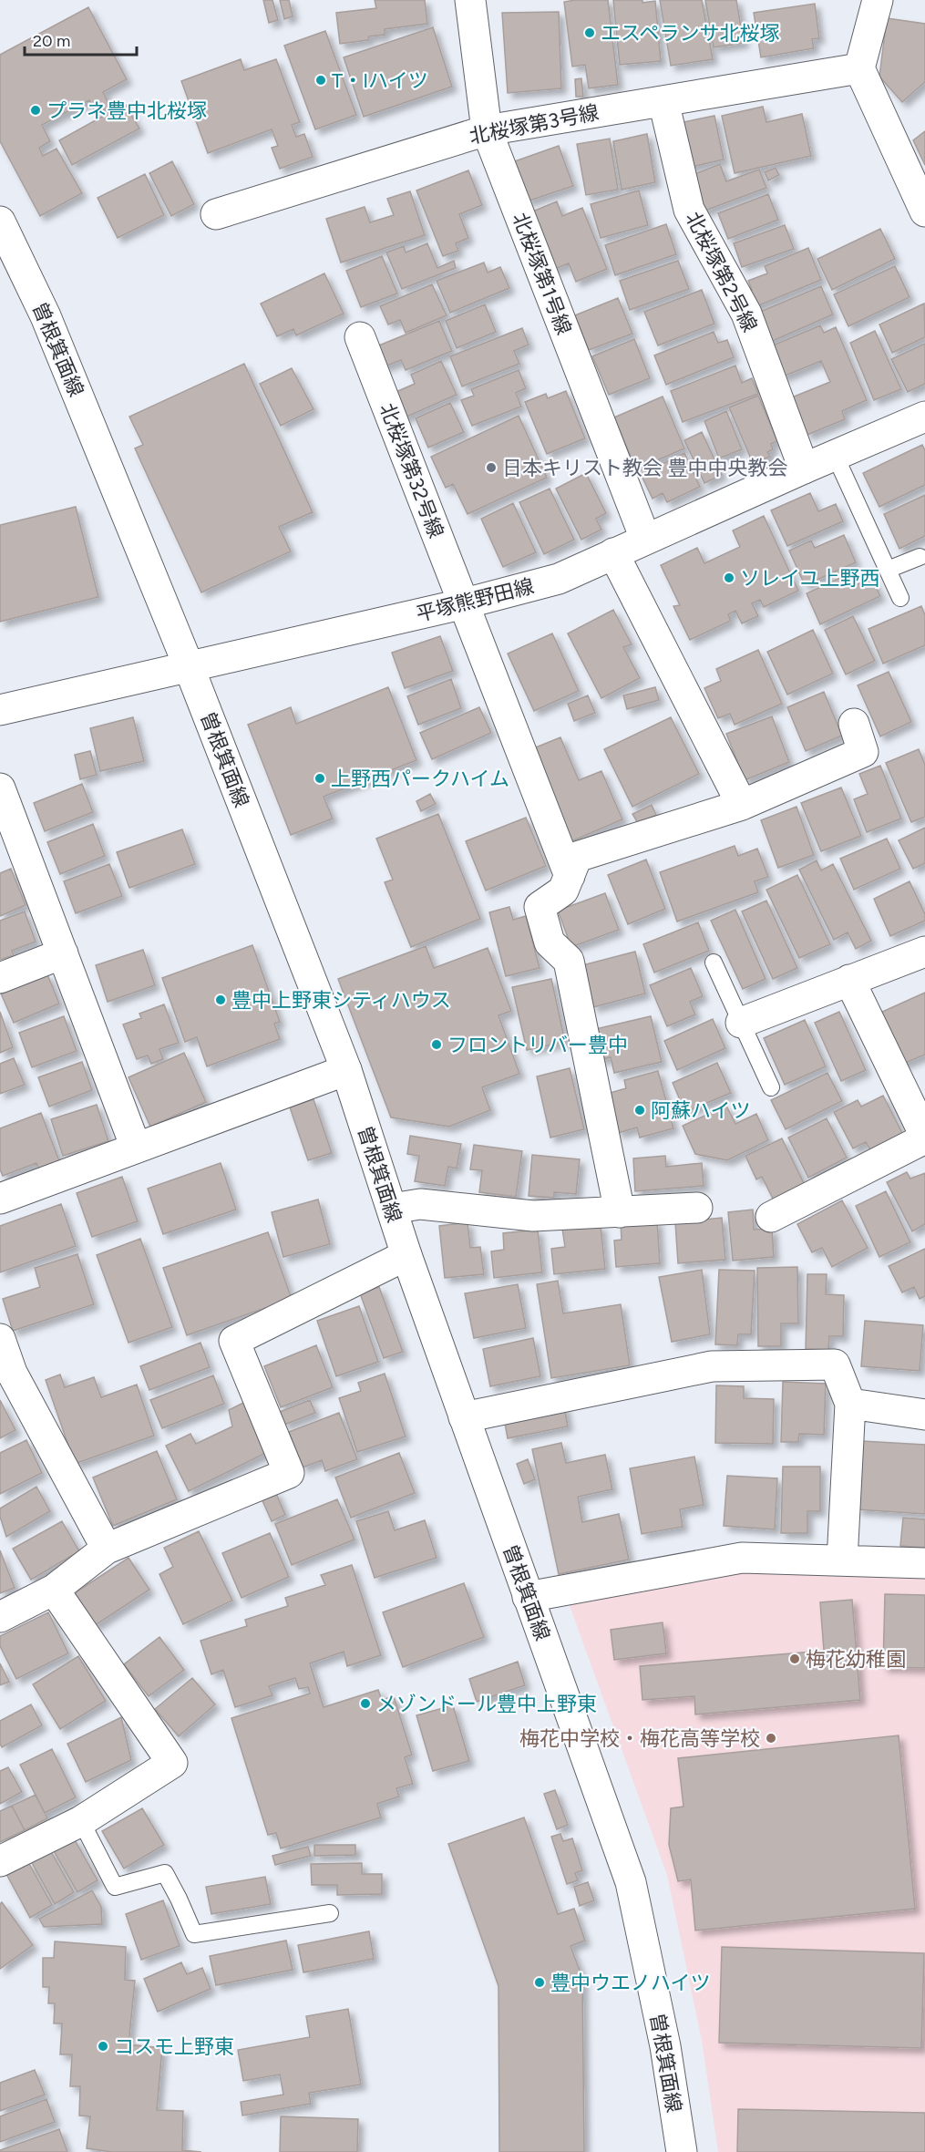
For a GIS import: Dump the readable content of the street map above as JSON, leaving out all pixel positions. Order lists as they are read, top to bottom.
{
  "streets": {
    "street": [
      "北桜塚第3号線",
      "北桜塚第2号線",
      "北桜塚第1号線",
      "曽根箕面線",
      "北桜塚第32号線",
      "平塚熊野田線"
    ]
  },
  "crossings": [
    ["北桜塚第3号線", "北桜塚第2号線"],
    ["北桜塚第3号線", "北桜塚第1号線"],
    ["北桜塚第2号線", "平塚熊野田線"],
    ["北桜塚第1号線", "平塚熊野田線"],
    ["曽根箕面線", "平塚熊野田線"],
    ["北桜塚第32号線", "平塚熊野田線"]
  ],
  "places": [
    "エスペランサ北桜塚",
    "T・Iハイツ",
    "プラネ豊中北桜塚",
    "日本キリスト教会 豊中中央教会",
    "ソレイユ上野西",
    "上野西パークハイム",
    "豊中上野東シティハウス",
    "フロントリバー豊中",
    "阿蘇ハイツ",
    "梅花幼稚園",
    "メゾンドール豊中上野東",
    "梅花中学校・梅花高等学校",
    "豊中ウエノハイツ",
    "コスモ上野東"
  ],
  "scale_bar": "20 m"
}
